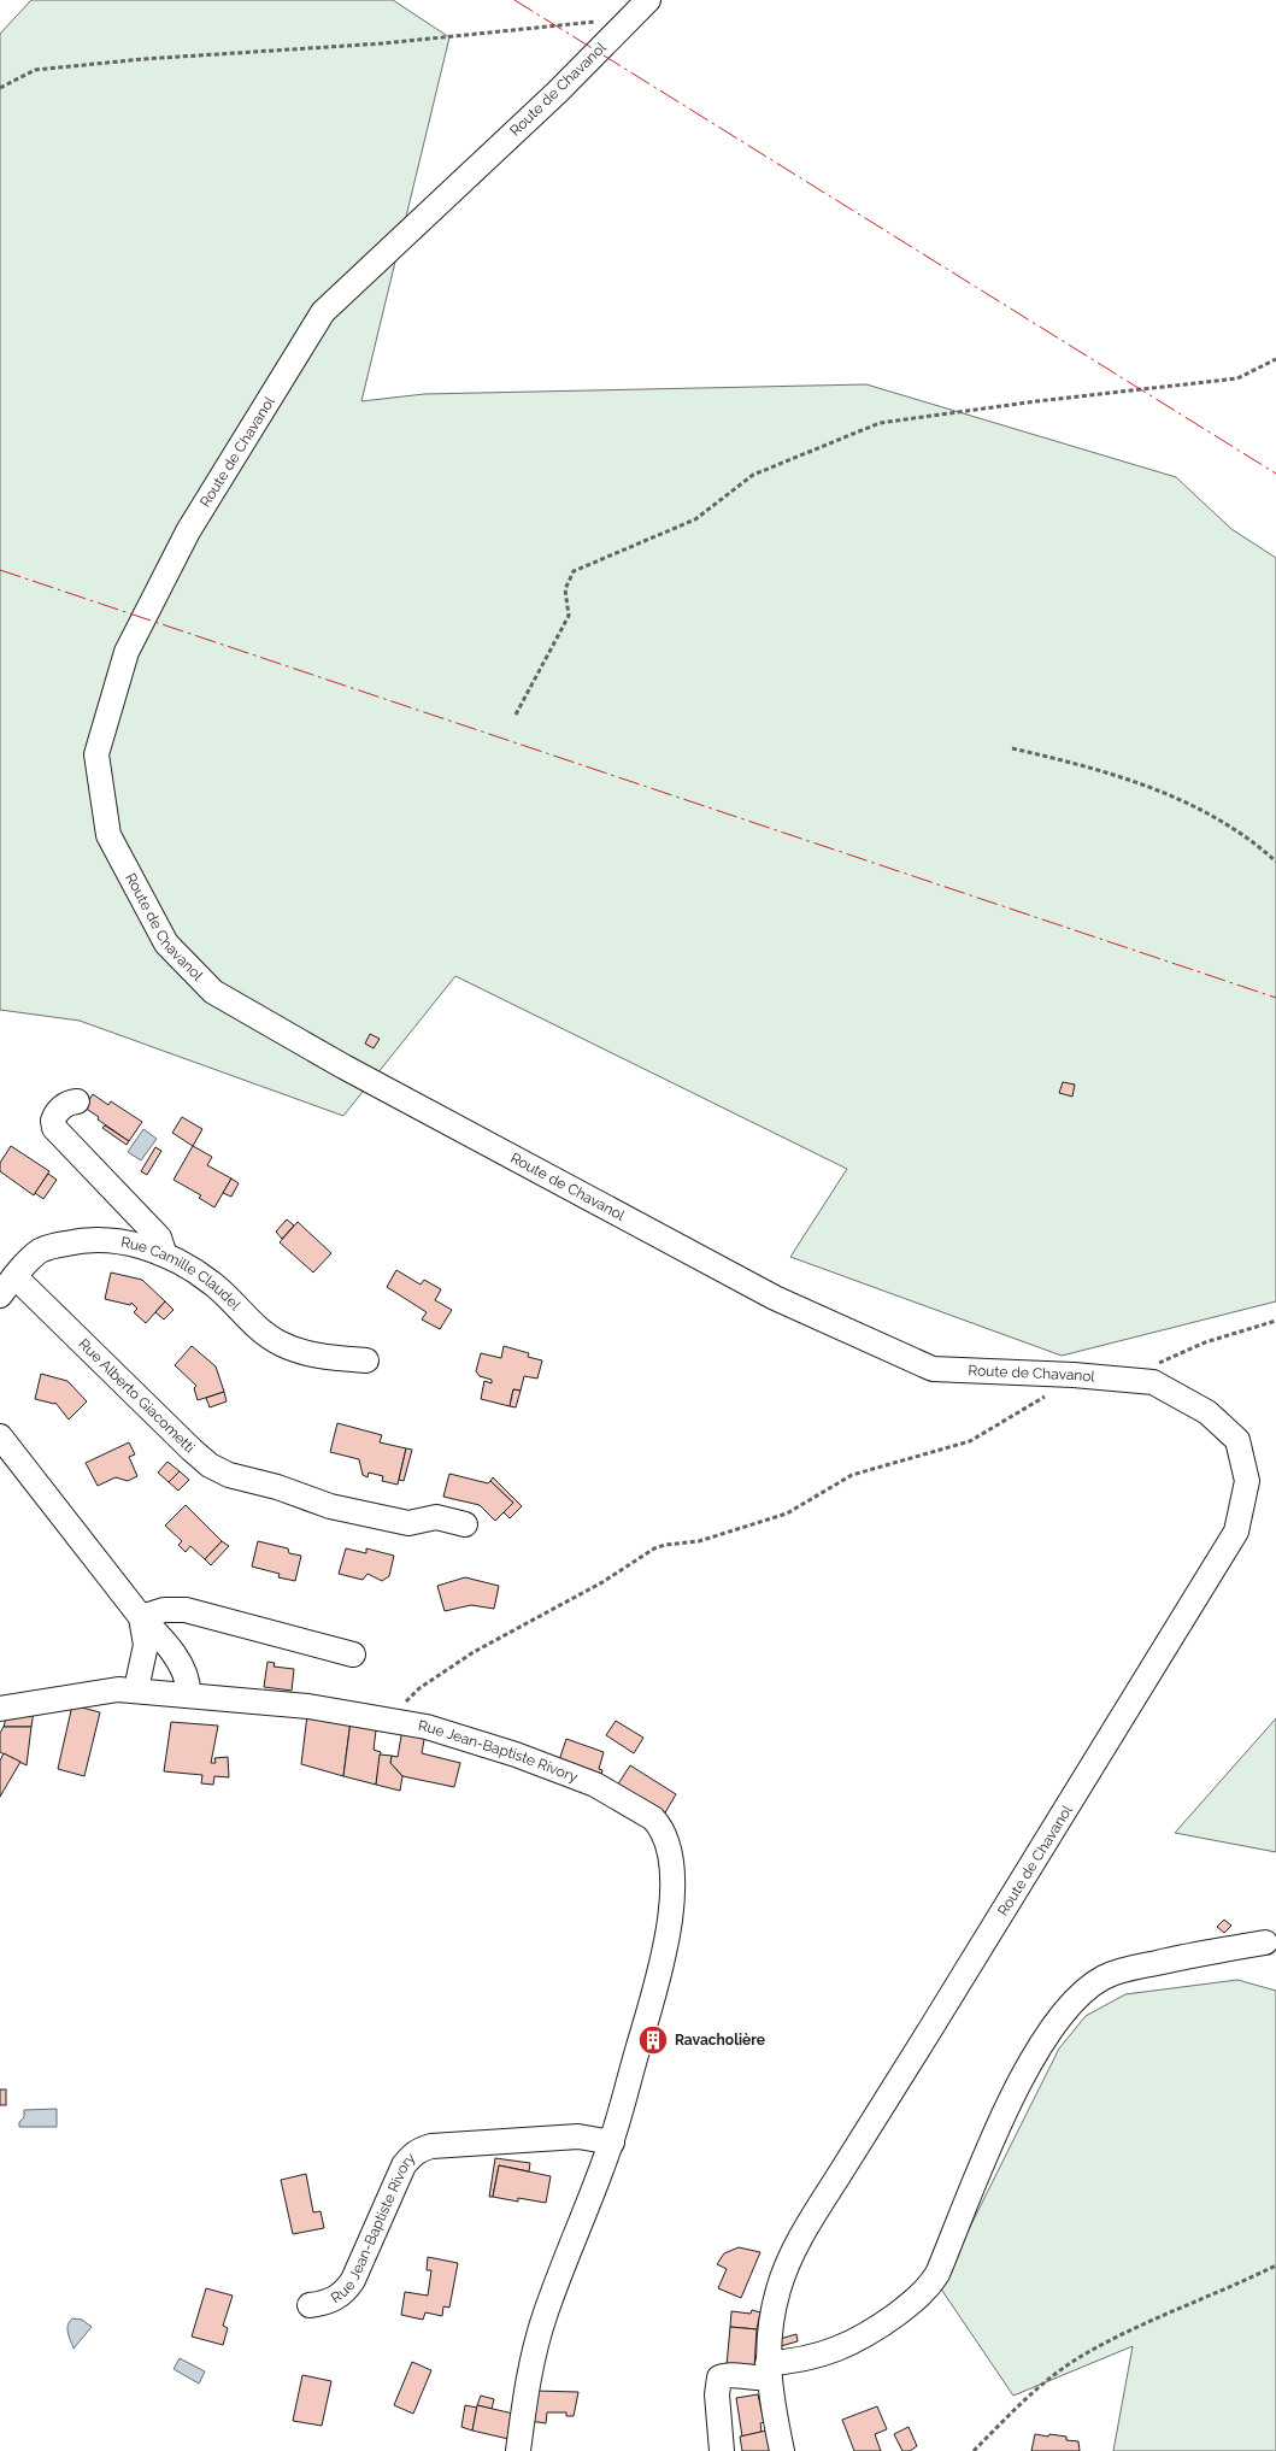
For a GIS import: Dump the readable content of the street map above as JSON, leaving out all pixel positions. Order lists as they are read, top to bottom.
{
  "streets": {
    "street": [
      "Route de Chavanol",
      "Rue Camille Claudel",
      "Rue Alberto Giacometti",
      "Rue Jean-Baptiste Rivory"
    ]
  },
  "crossings": [
    ["Rue Camille Claudel", "Rue Alberto Giacometti"]
  ],
  "places": {
    "building": ["Ravacholière"]
  }
}
